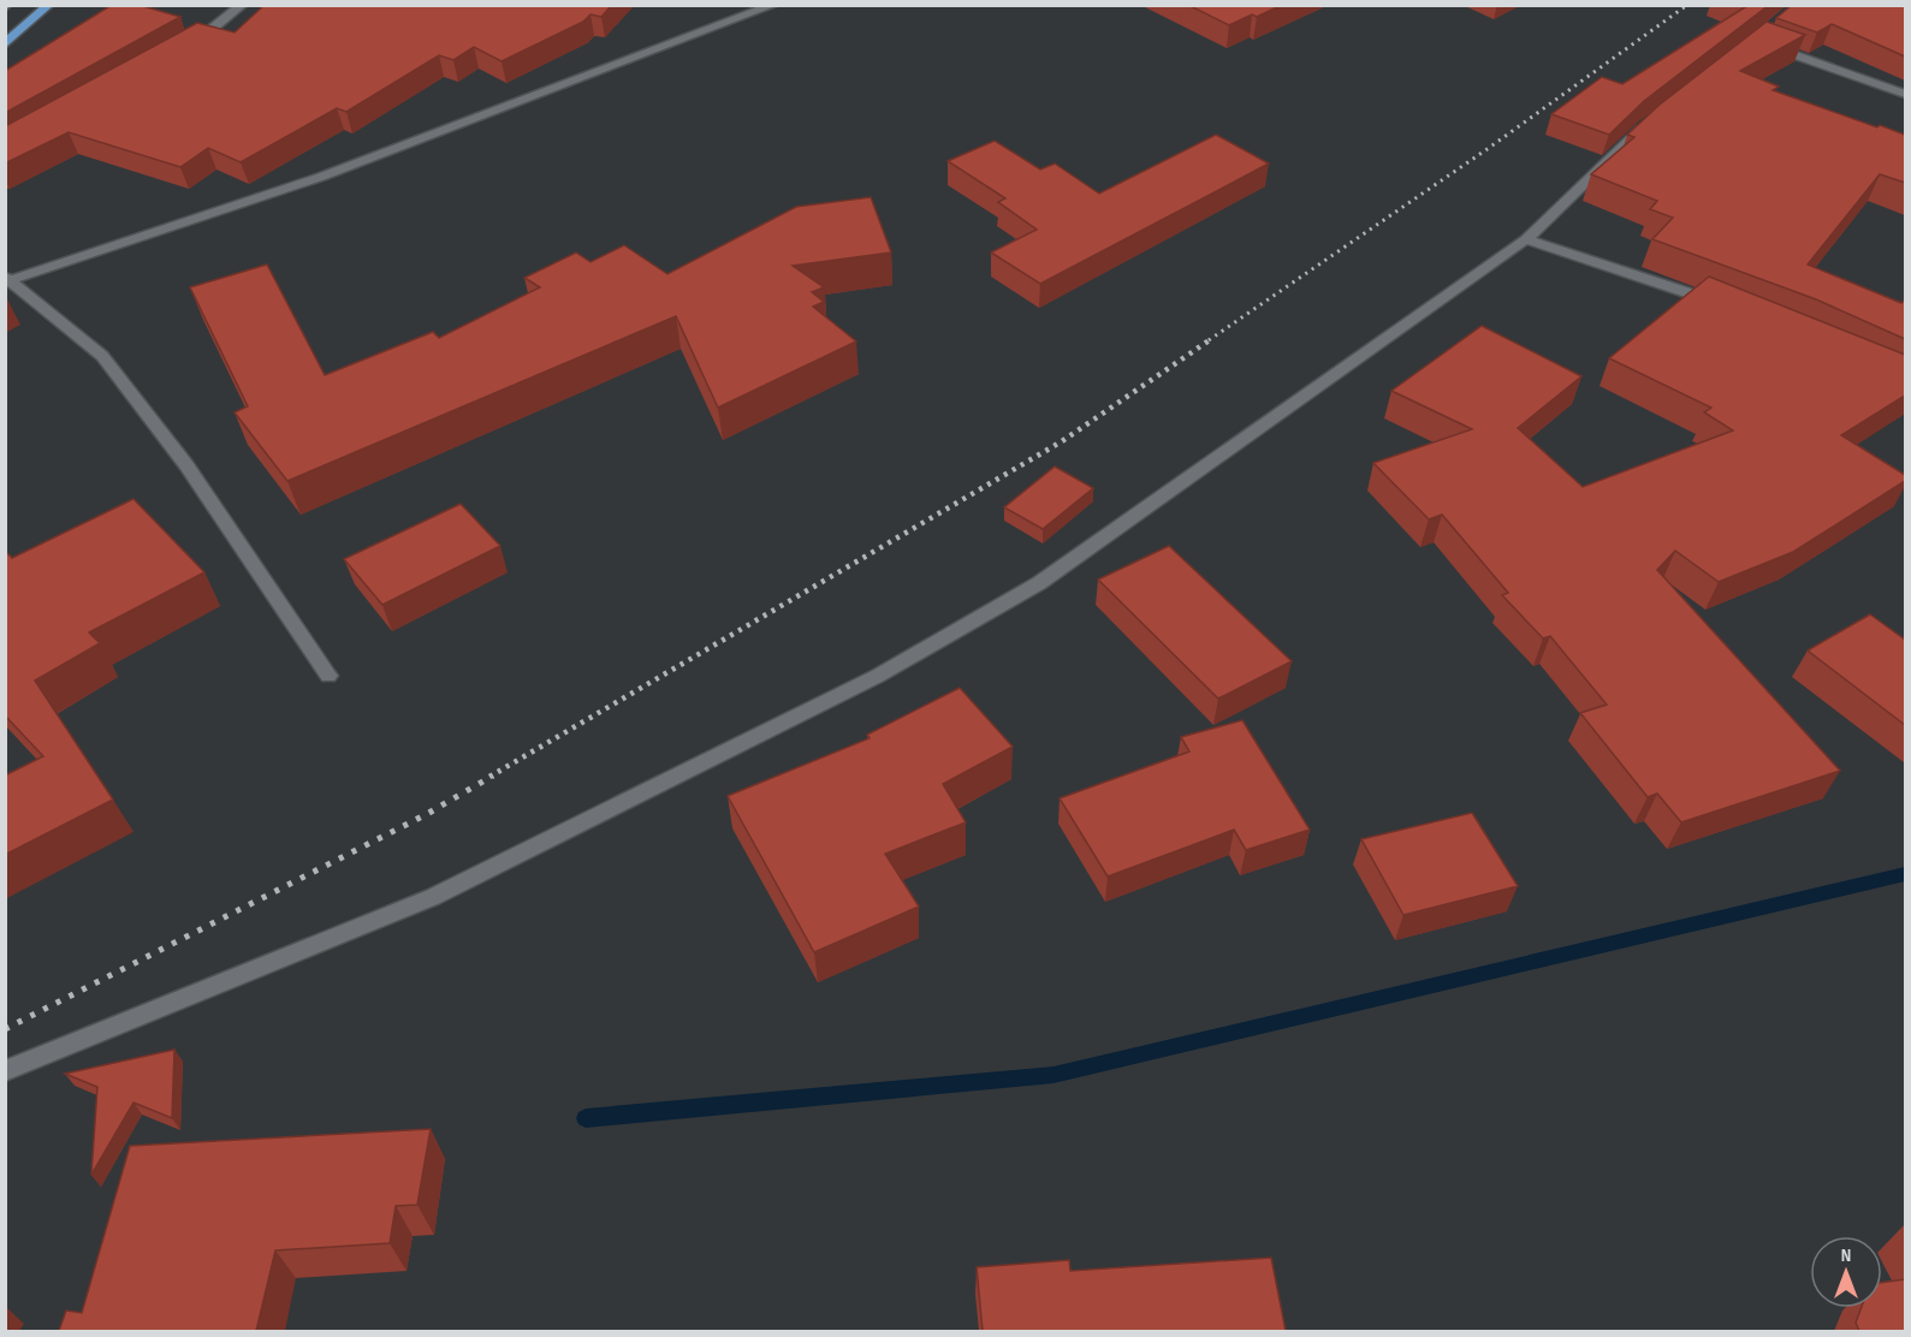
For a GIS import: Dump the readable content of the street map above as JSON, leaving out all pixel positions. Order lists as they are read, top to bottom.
{
  "north": "top"
}
